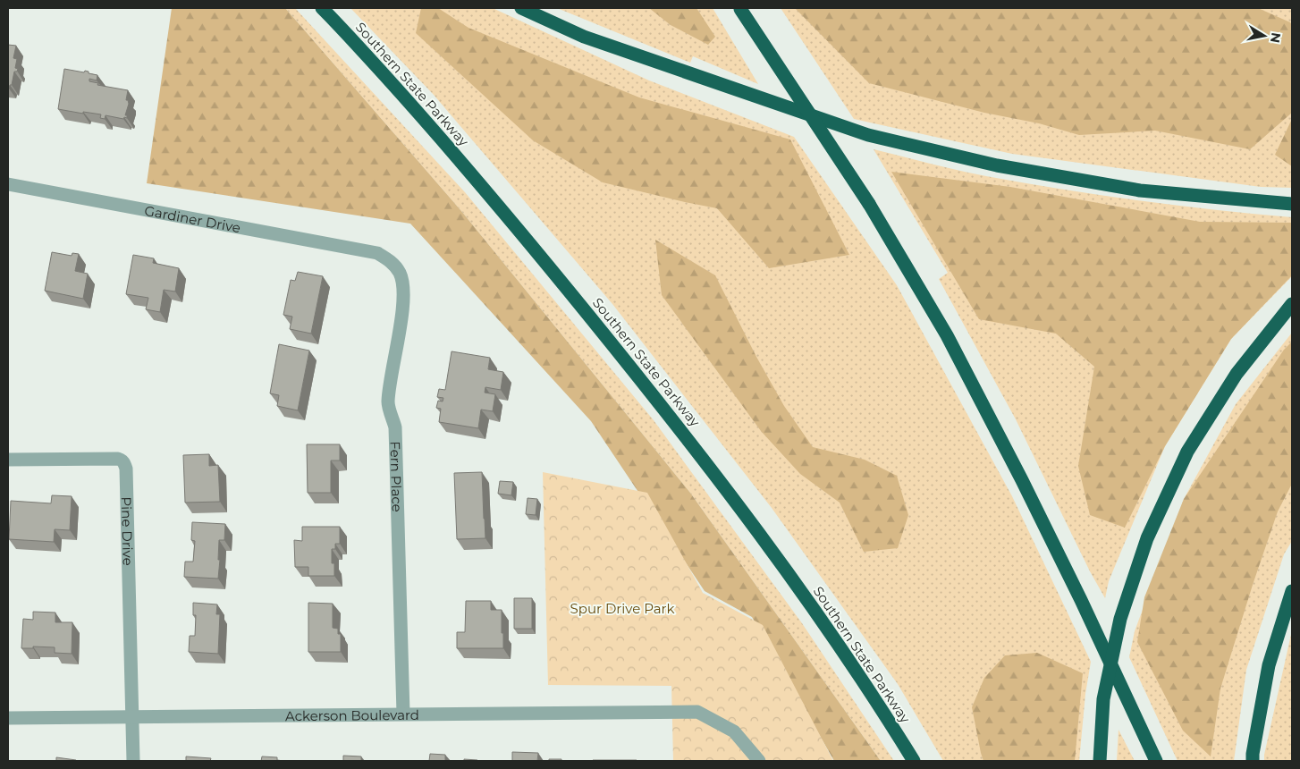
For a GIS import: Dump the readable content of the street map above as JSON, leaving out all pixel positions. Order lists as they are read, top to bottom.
{
  "streets": {
    "highway": ["Southern State Parkway"],
    "street": [
      "Gardiner Drive",
      "Fern Place",
      "Pine Drive",
      "Ackerson Boulevard"
    ]
  },
  "crossings": [
    ["Gardiner Drive", "Fern Place"],
    ["Fern Place", "Ackerson Boulevard"],
    ["Pine Drive", "Ackerson Boulevard"]
  ],
  "parks": ["Spur Drive Park"],
  "north": "right"
}
